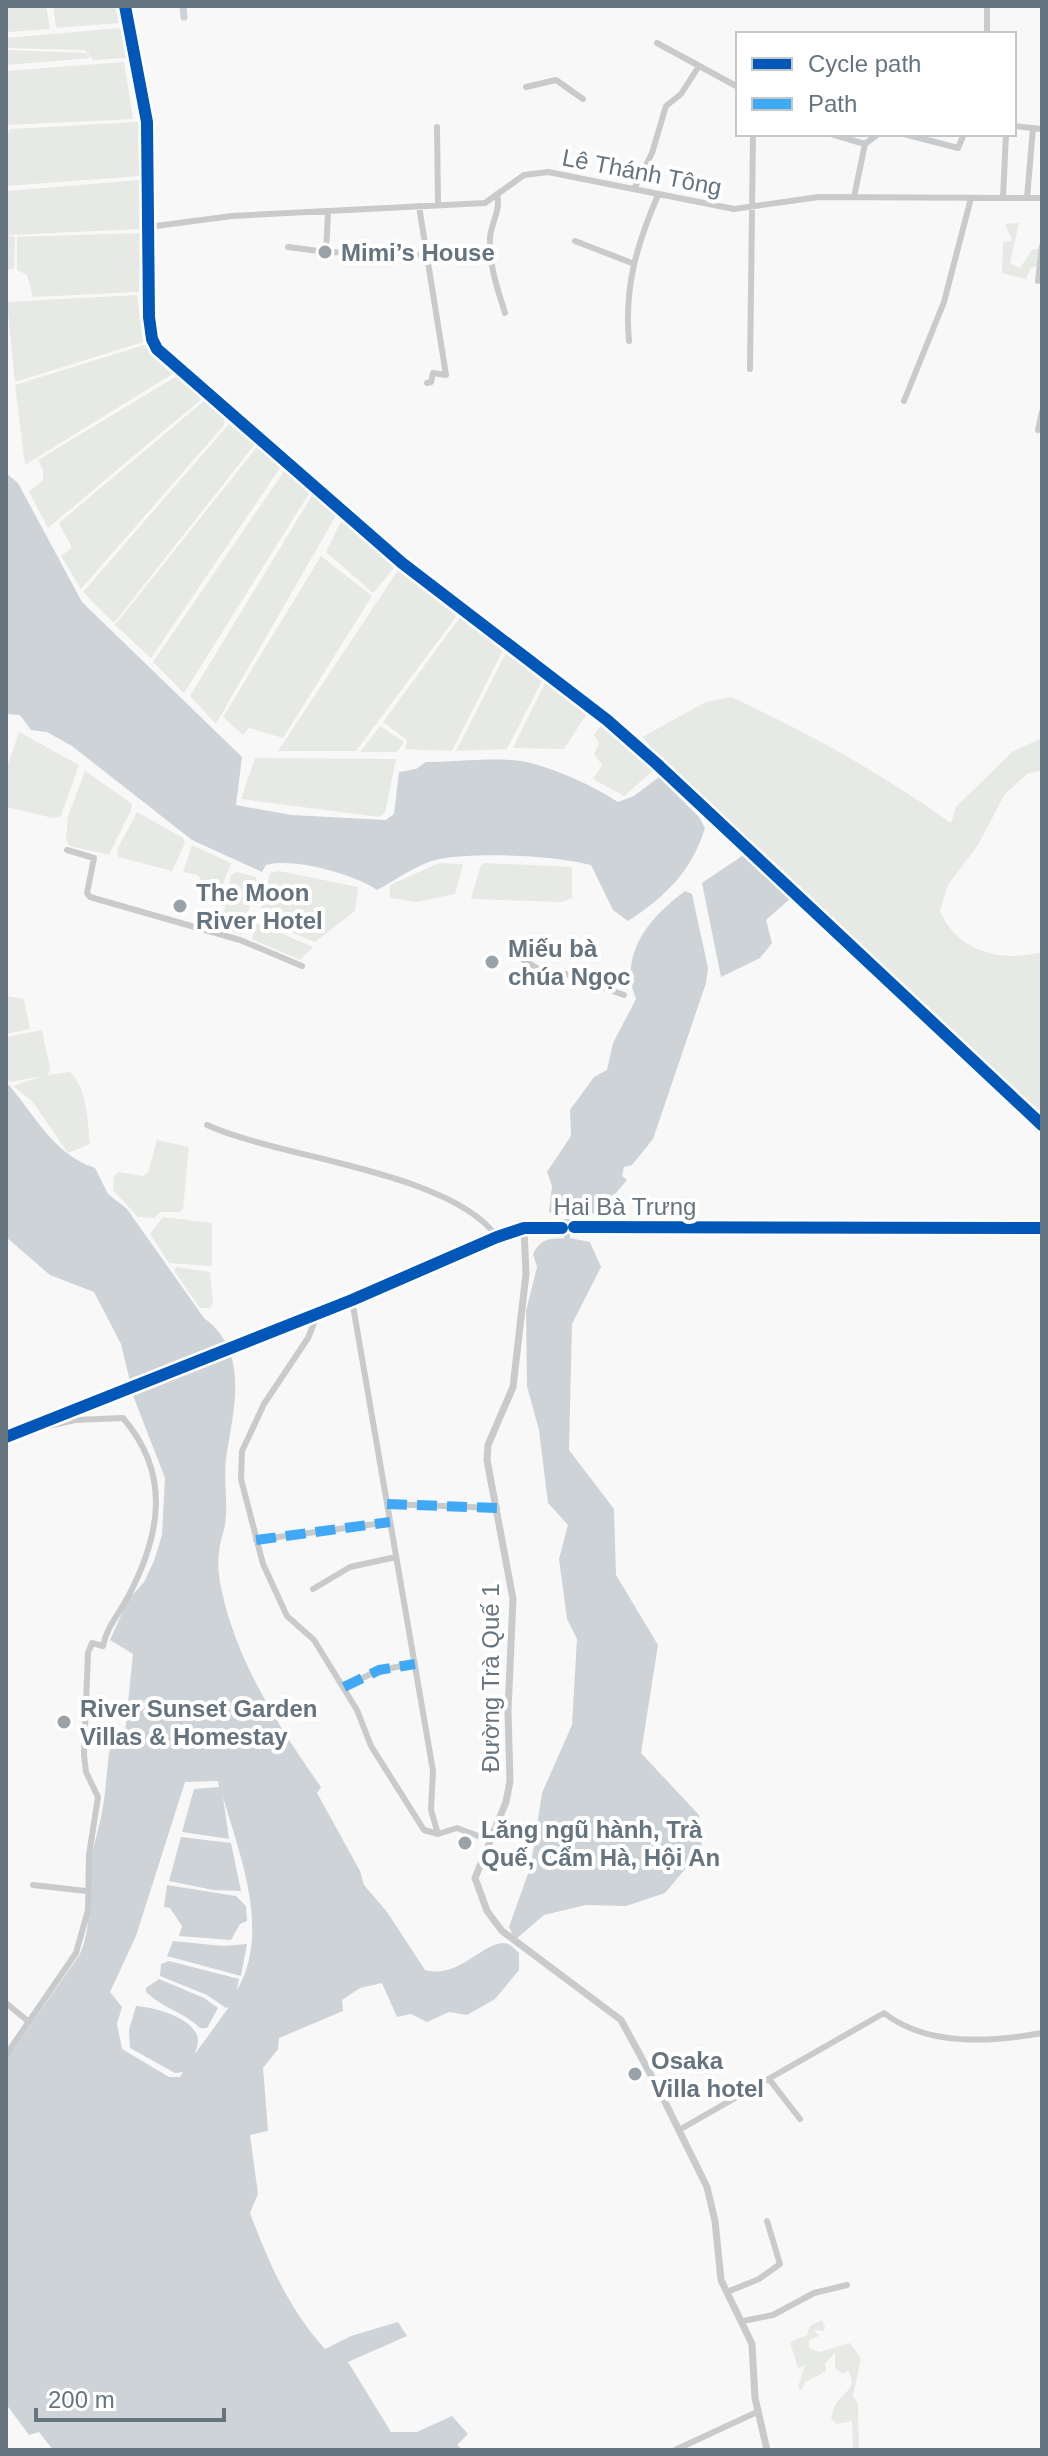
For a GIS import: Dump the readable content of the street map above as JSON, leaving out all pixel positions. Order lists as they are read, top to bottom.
{
  "streets": {
    "street": ["Lê Thánh Tông", "Hai Bà Trưng", "Đường Trà Quế 1"]
  },
  "crossings": [
    ["Hai Bà Trưng", "Đường Trà Quế 1"]
  ],
  "places": [
    "Mimi’s House",
    "The Moon River Hotel",
    "Miếu bà chúa Ngọc",
    "River Sunset Garden Villas & Homestay",
    "Lăng ngũ hành, Trà Quế, Cẩm Hà, Hội An",
    "Osaka Villa hotel"
  ],
  "legend": ["Cycle path", "Path"],
  "scale_bar": "200 m"
}
